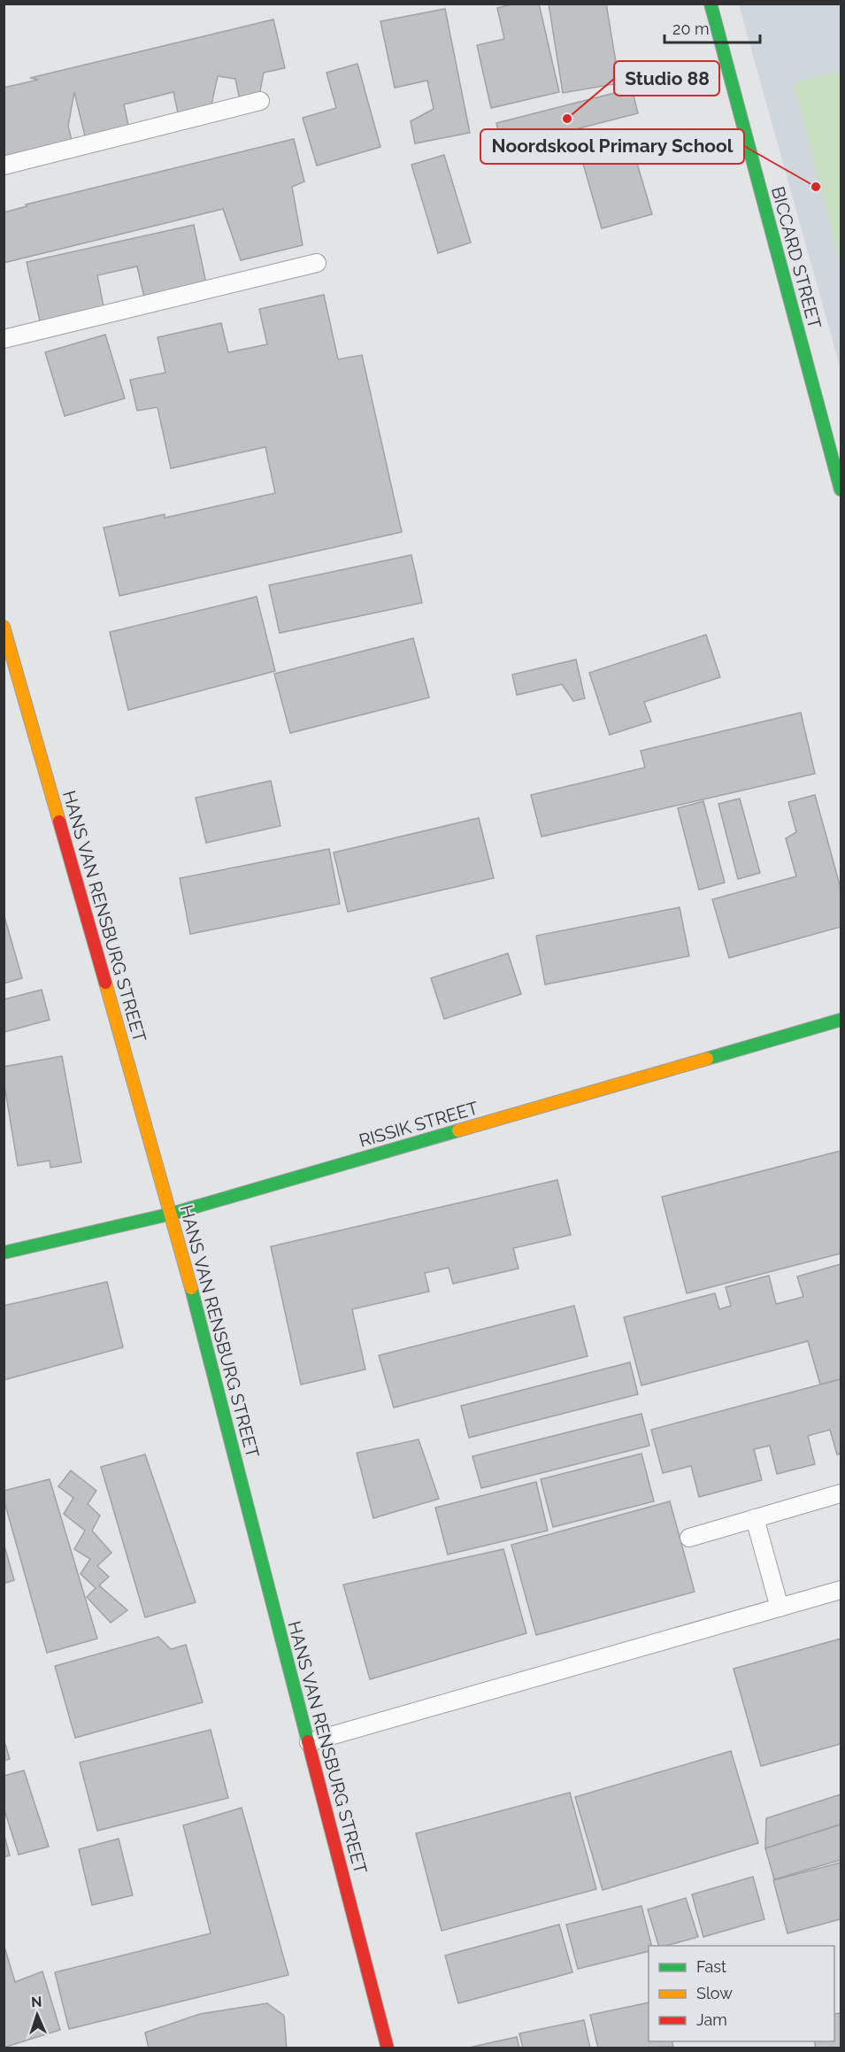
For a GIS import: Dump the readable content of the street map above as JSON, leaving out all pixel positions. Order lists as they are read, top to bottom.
{
  "streets": {
    "street": ["BICCARD STREET", "HANS VAN RENSBURG STREET", "RISSIK STREET"]
  },
  "crossings": [
    ["HANS VAN RENSBURG STREET", "RISSIK STREET"]
  ],
  "places": ["Studio 88", "Noordskool Primary School"],
  "legend": ["Fast", "Slow", "Jam"],
  "scale_bar": "20 m",
  "north": "top"
}
